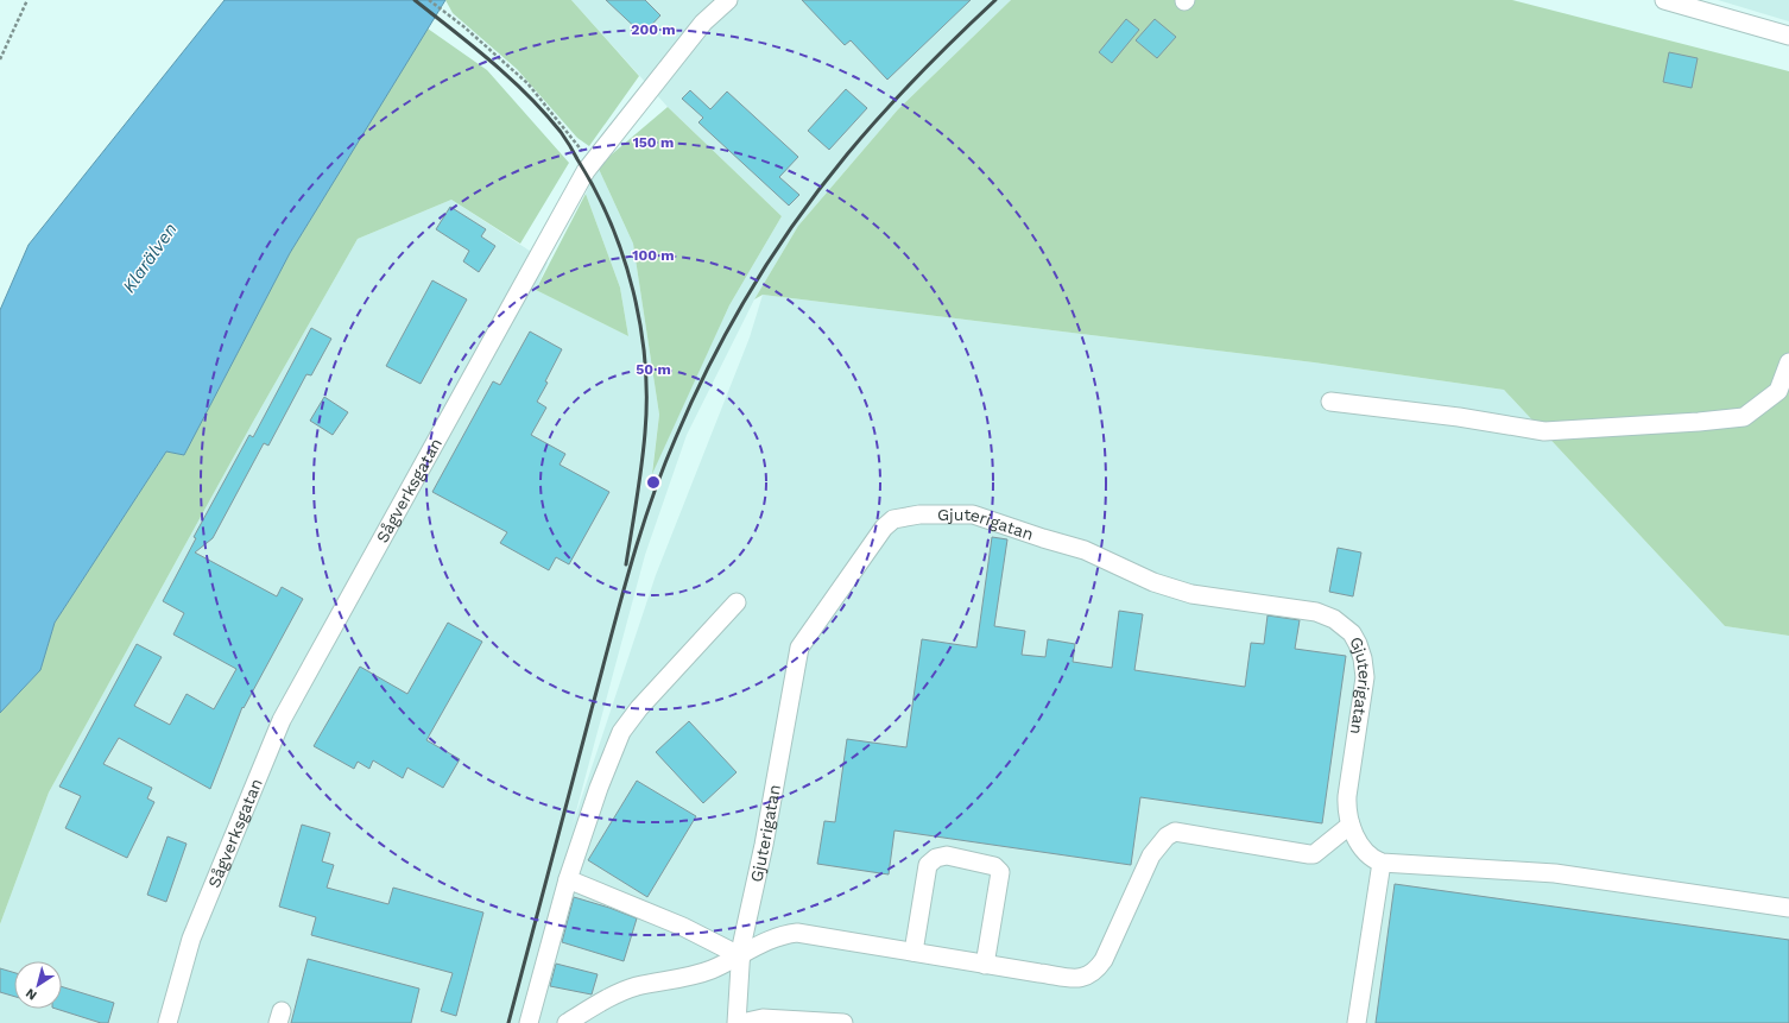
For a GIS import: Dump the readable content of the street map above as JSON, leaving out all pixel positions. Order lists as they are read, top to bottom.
{
  "streets": {
    "street": ["Sågverksgatan", "Gjuterigatan"]
  },
  "water": ["Klarälven"],
  "north": "bottom left",
  "rings": [
    "200 m",
    "150 m",
    "100 m",
    "50 m"
  ]
}
